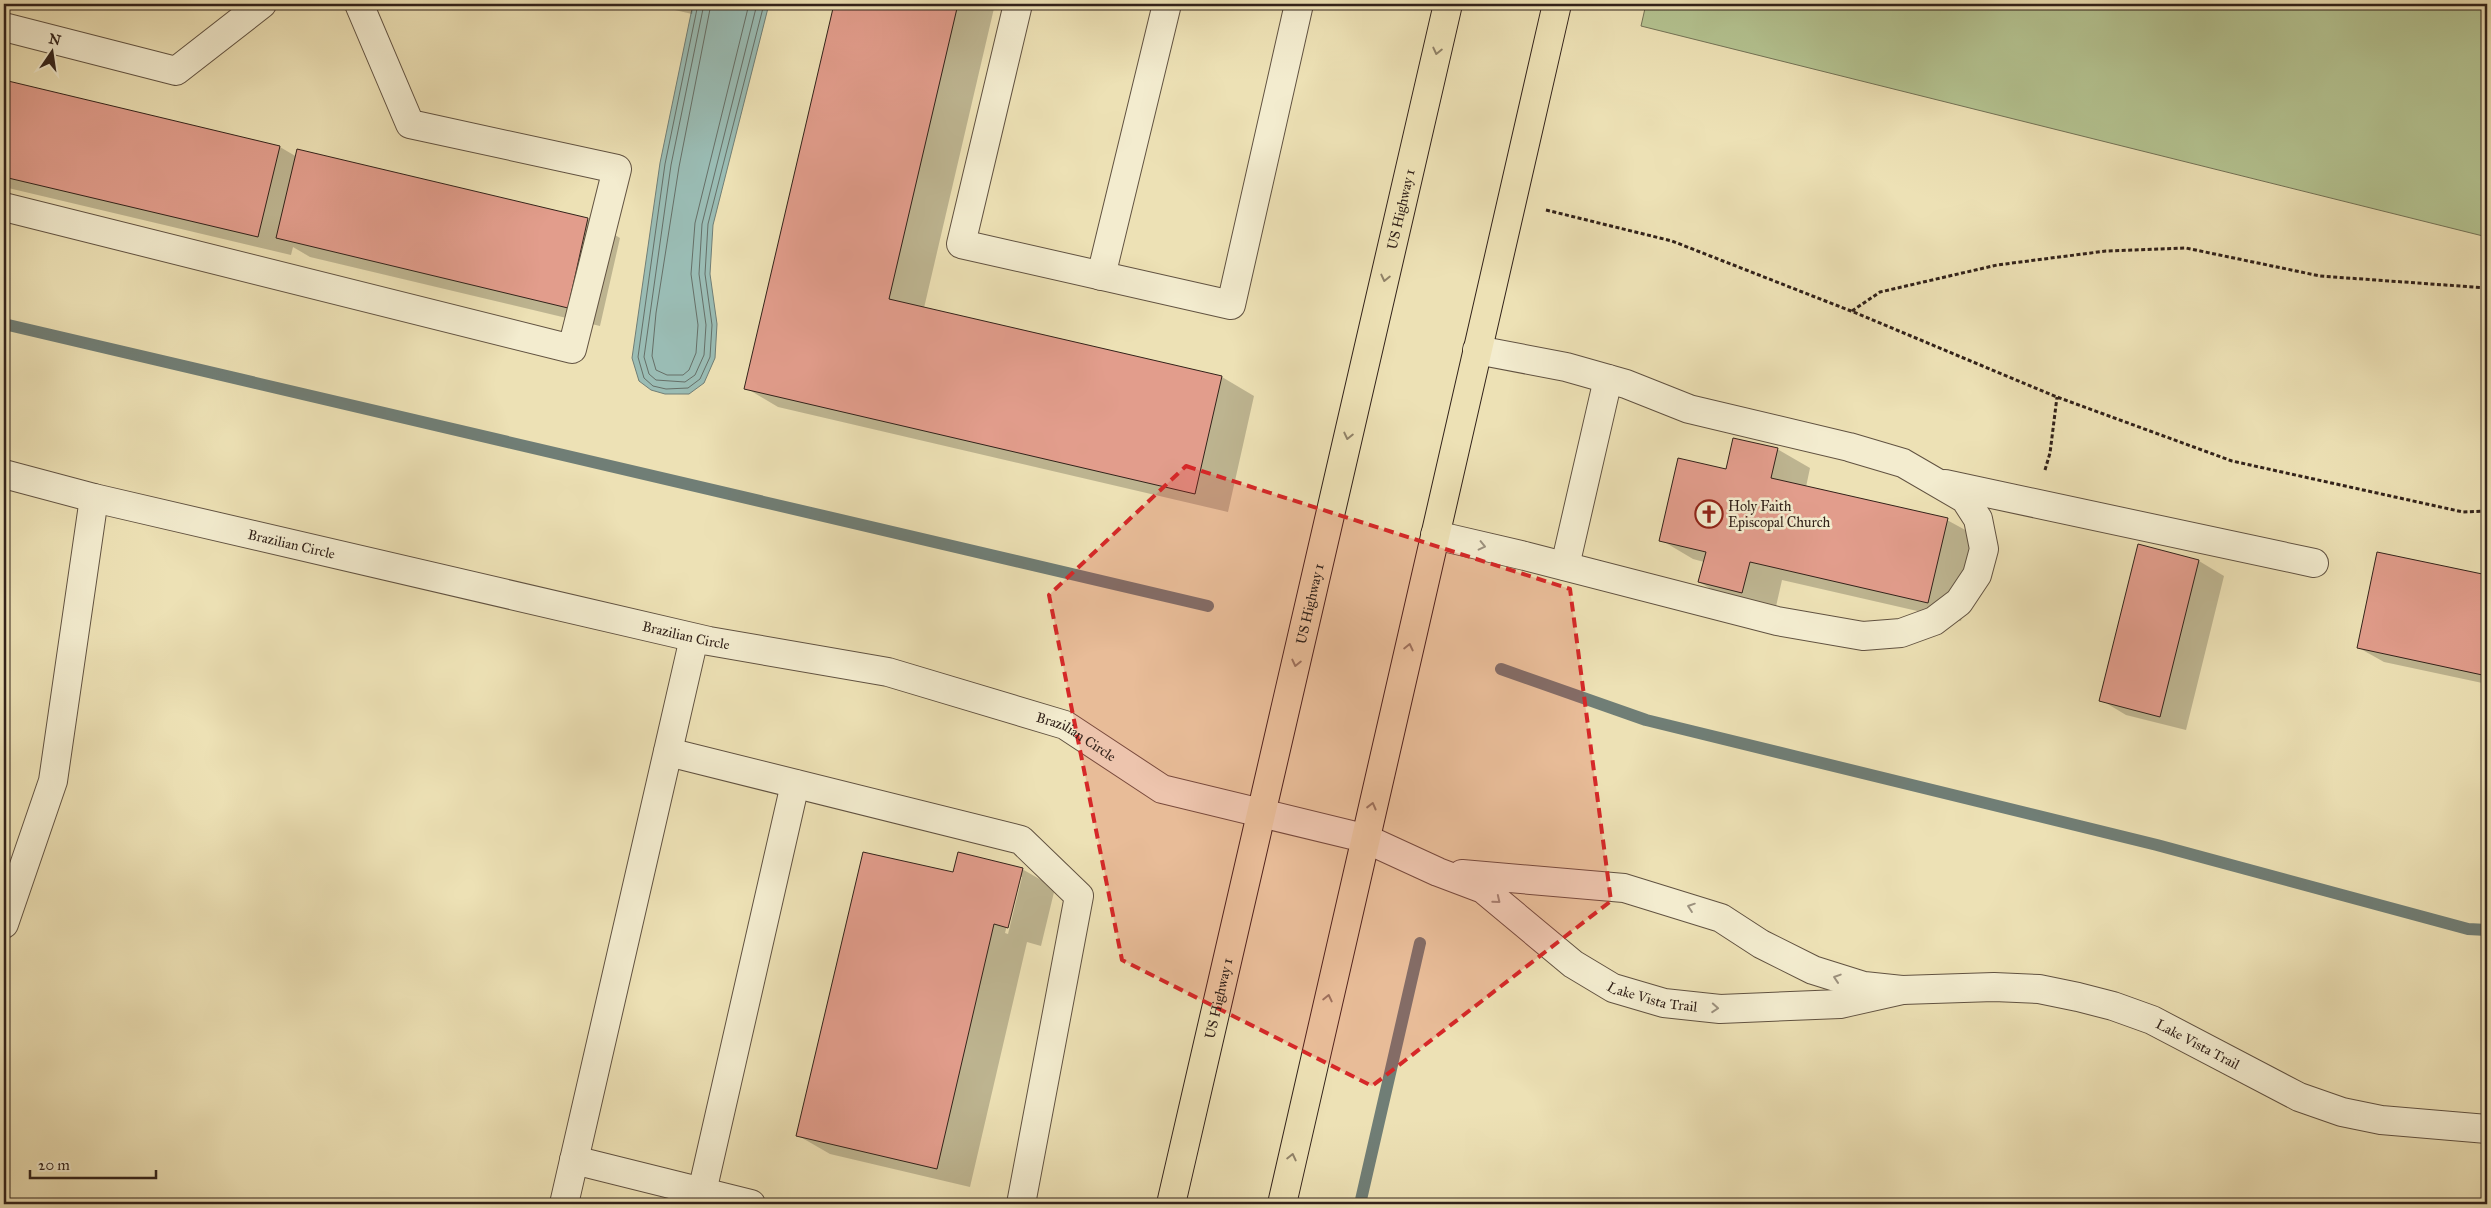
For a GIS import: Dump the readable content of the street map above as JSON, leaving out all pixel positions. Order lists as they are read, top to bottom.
{
  "streets": {
    "main road": ["US Highway 1"],
    "street": ["Brazilian Circle", "Lake Vista Trail"]
  },
  "crossings": [
    ["US Highway 1", "Brazilian Circle"],
    ["US Highway 1", "Lake Vista Trail"],
    ["Brazilian Circle", "Lake Vista Trail"]
  ],
  "places": {
    "church": ["Holy Faith Episcopal Church"]
  },
  "scale_bar": "20 m",
  "north": "top"
}
